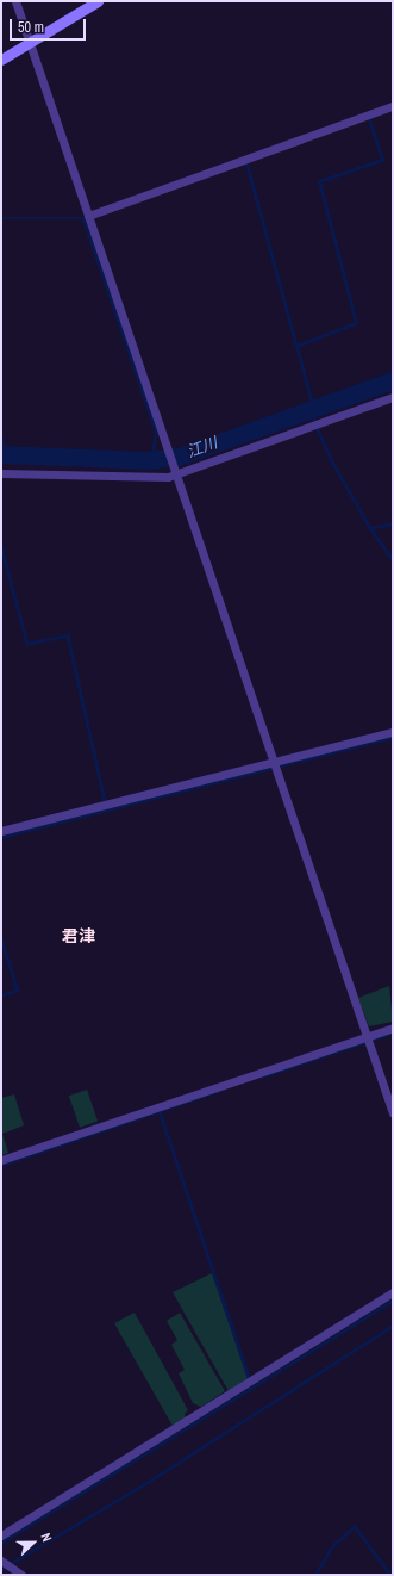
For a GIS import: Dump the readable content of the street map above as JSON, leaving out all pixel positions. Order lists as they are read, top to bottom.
{
  "districts": ["君津"],
  "water": ["江川"],
  "scale_bar": "50 m",
  "north": "right"
}
